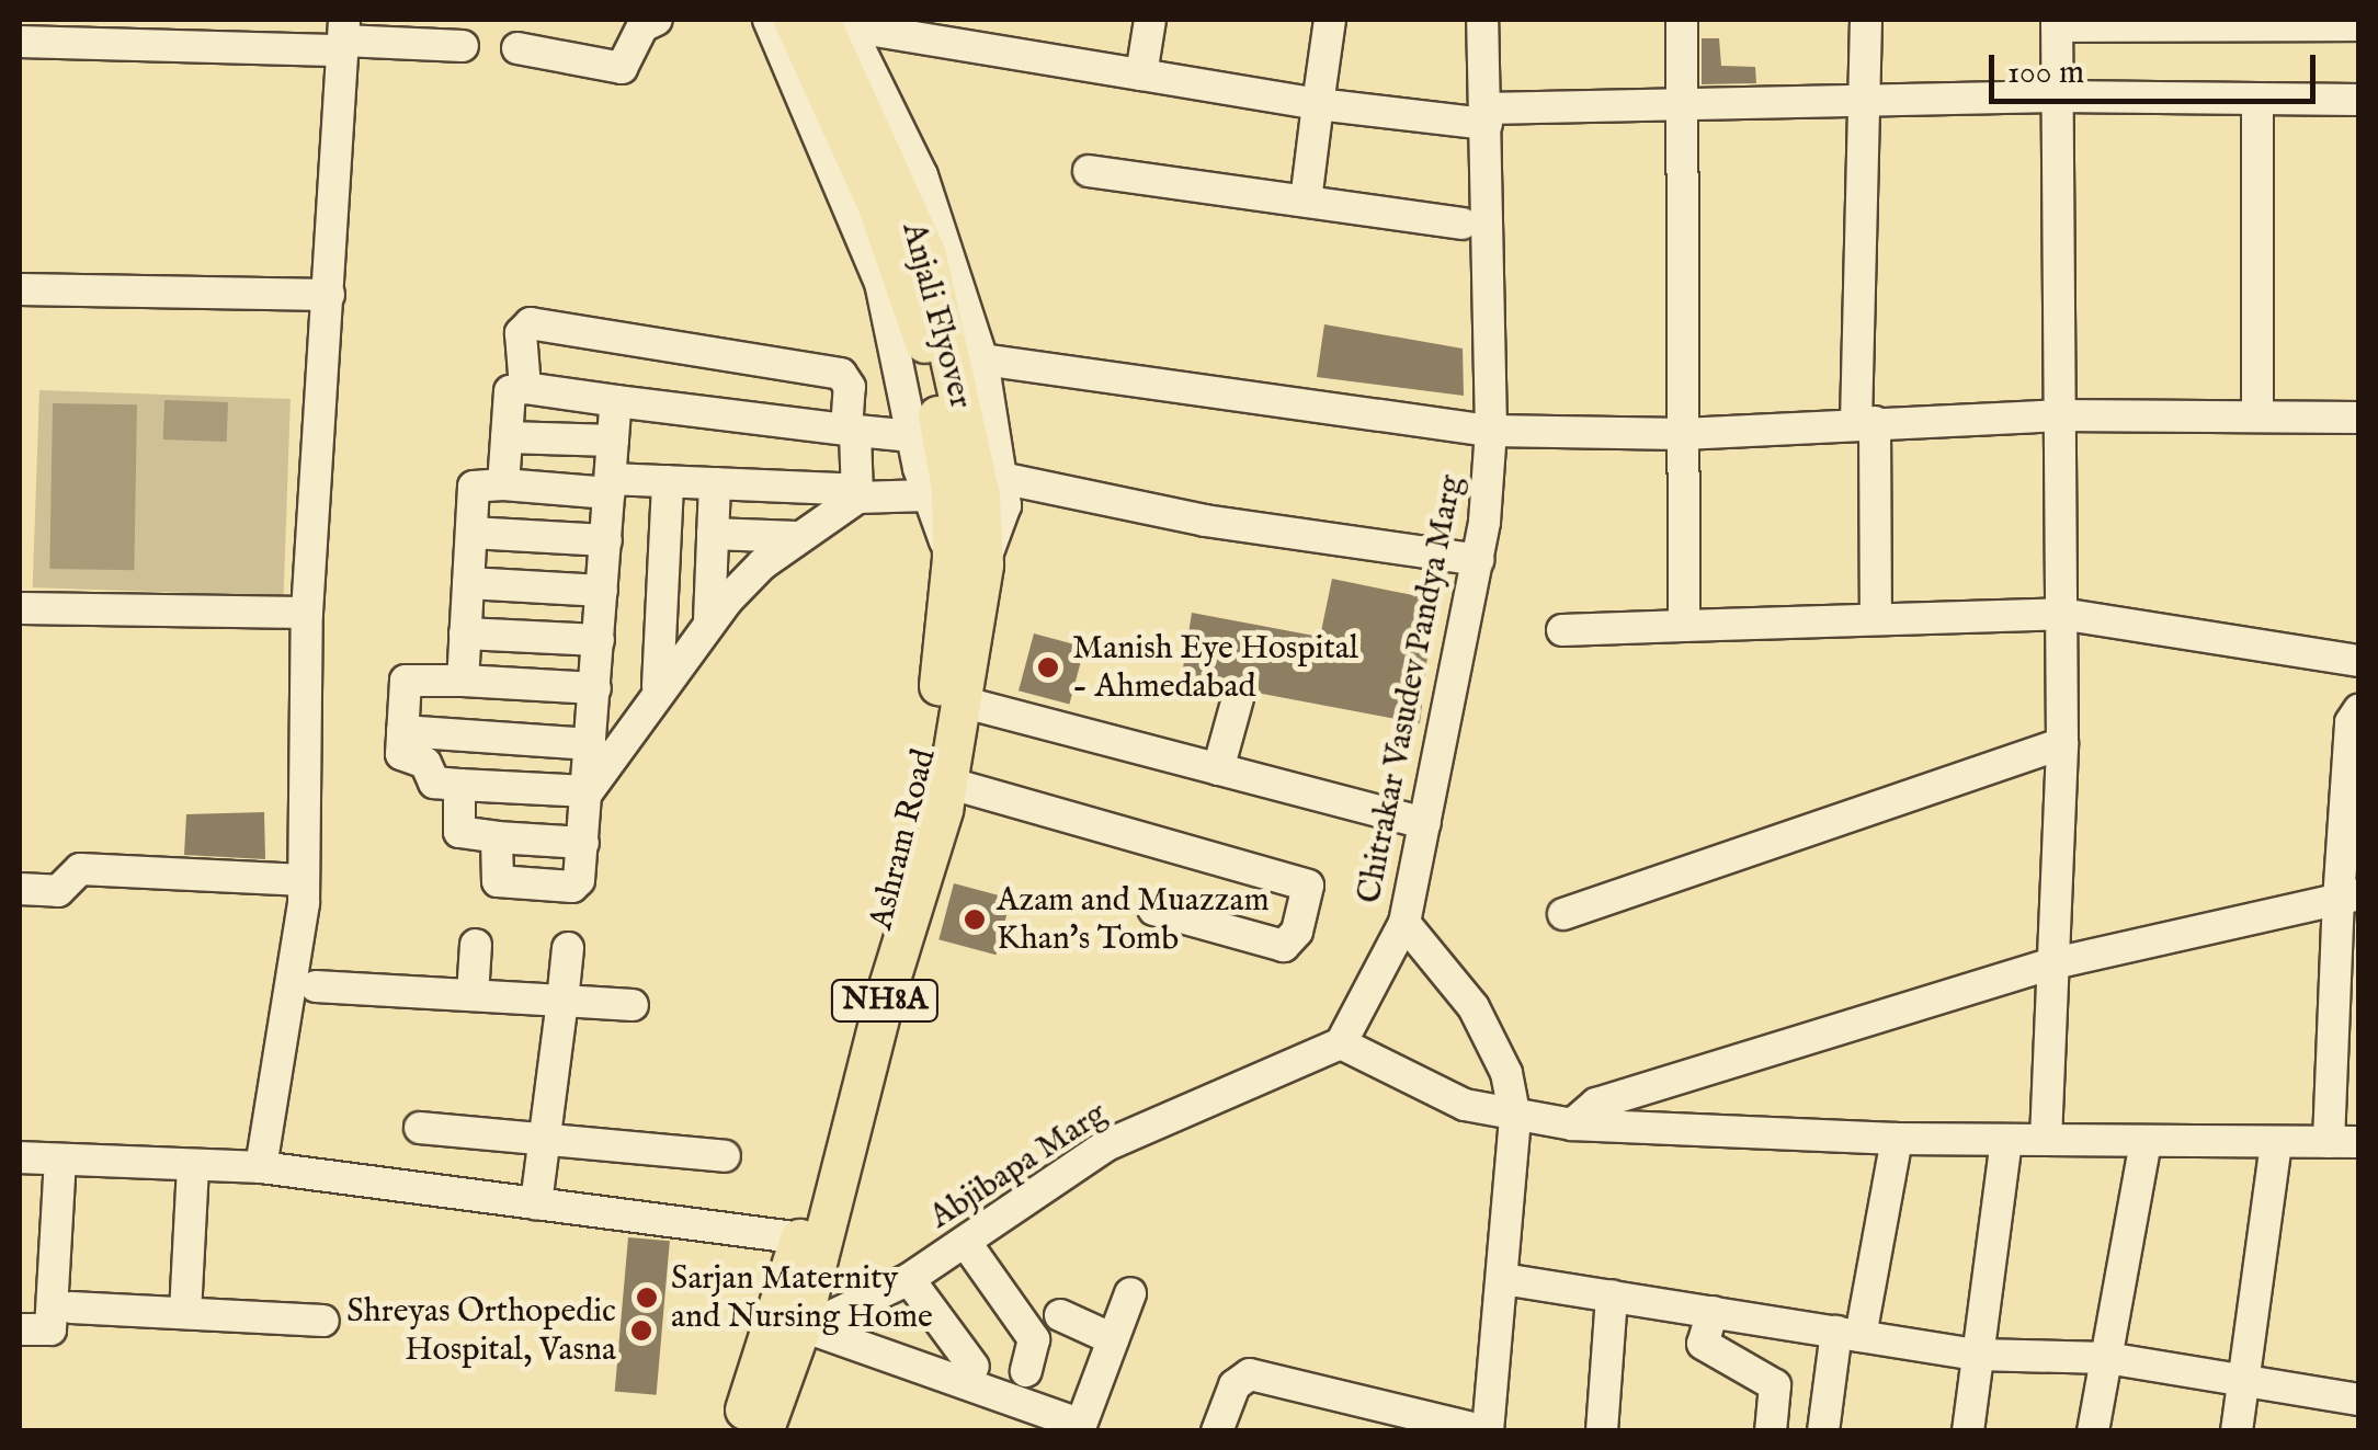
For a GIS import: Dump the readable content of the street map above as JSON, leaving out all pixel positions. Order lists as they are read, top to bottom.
{
  "streets": {
    "main road": ["Anjali Flyover", "Ashram Road", "NH8A"],
    "street": ["Chitrakar Vasudev Pandya Marg", "Abjibapa Marg"]
  },
  "crossings": [
    ["Anjali Flyover", "Ashram Road"],
    ["Chitrakar Vasudev Pandya Marg", "Abjibapa Marg"],
    ["Ashram Road", "Abjibapa Marg"]
  ],
  "places": [
    "Manish Eye Hospital - Ahmedabad",
    "Azam and Muazzam Khan's Tomb",
    "Sarjan Maternity and Nursing Home",
    "Shreyas Orthopedic Hospital, Vasna"
  ],
  "scale_bar": "100 m"
}
